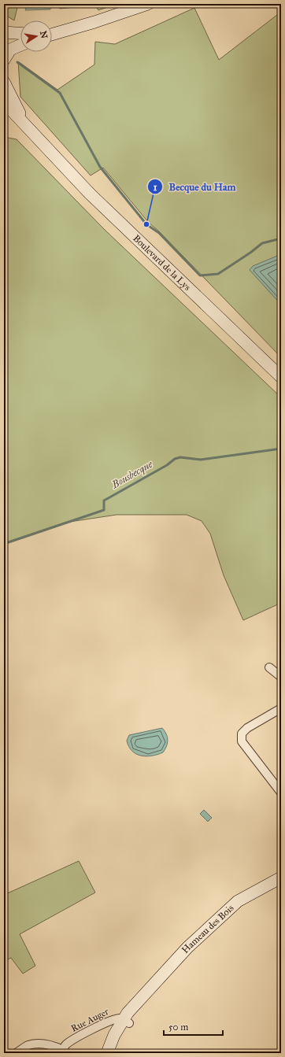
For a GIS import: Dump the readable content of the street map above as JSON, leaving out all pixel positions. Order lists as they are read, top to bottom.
{
  "streets": {
    "main road": ["Boulevard de la Lys", "Hameau des Bois"],
    "street": ["Rue Auger"]
  },
  "crossings": [
    ["Hameau des Bois", "Rue Auger"]
  ],
  "water": ["Bousbecque"],
  "places": ["Becque du Ham"],
  "scale_bar": "50 m",
  "north": "right"
}
